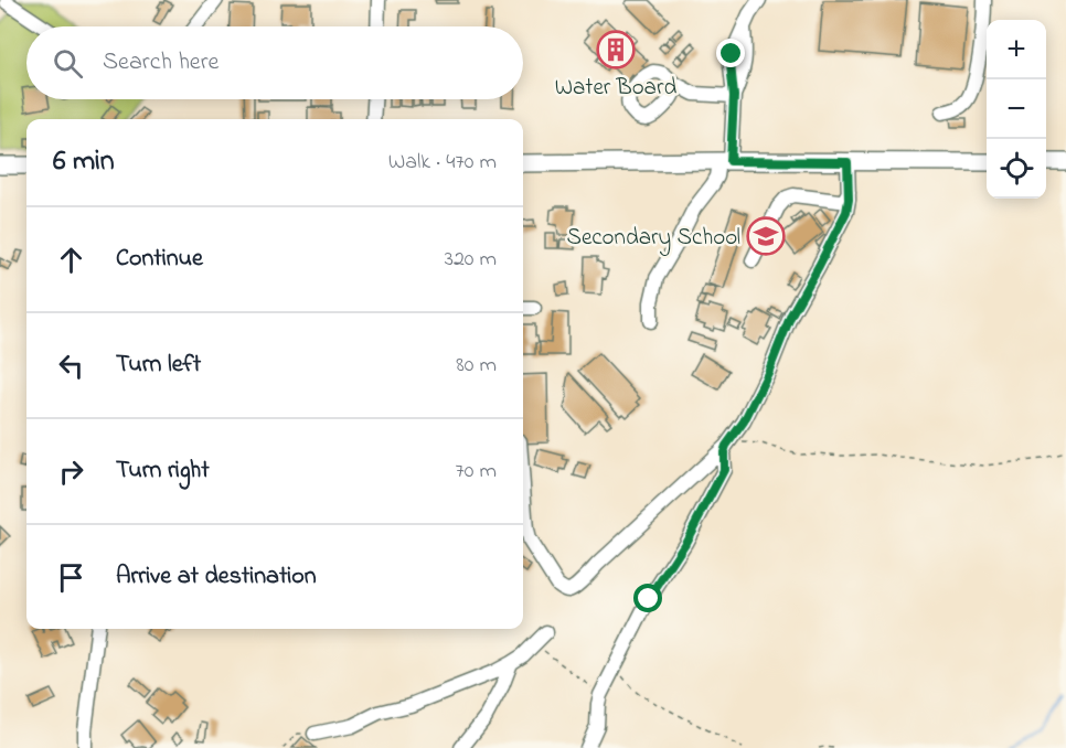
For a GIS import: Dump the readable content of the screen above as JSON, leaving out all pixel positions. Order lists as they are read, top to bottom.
{
  "places": {
    "building": ["Water Board"],
    "school or university": ["Secondary School"]
  },
  "page": {
    "map_buttons": ["+", "−"],
    "search": "Search here",
    "heading": ["6 min", "Walk · 470 m"],
    "list": [
      ["Continue", "320 m"],
      ["Turn left", "80 m"],
      ["Turn right", "70 m"],
      "Arrive at destination"
    ]
  }
}
